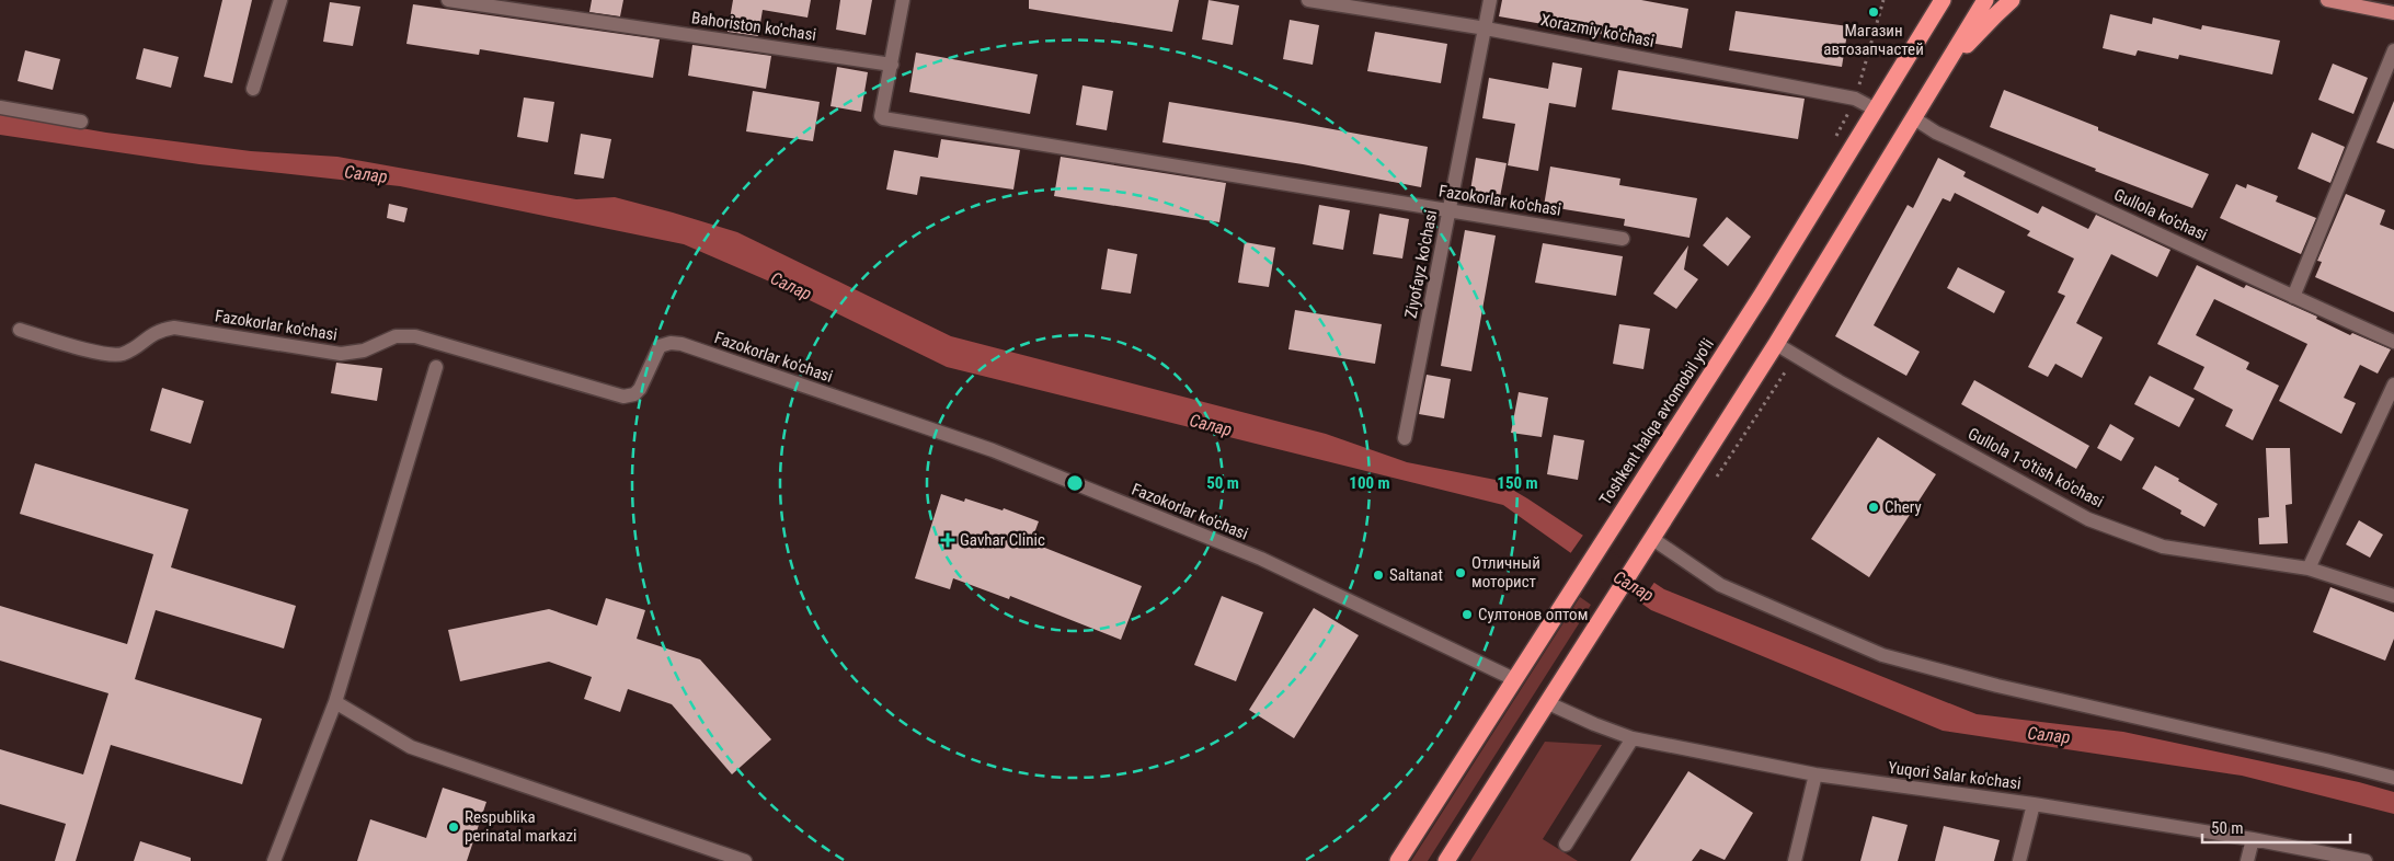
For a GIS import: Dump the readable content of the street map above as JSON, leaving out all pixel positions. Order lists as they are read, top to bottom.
{
  "streets": {
    "highway": ["Toshkent halqa avtomobil yo'li"],
    "street": [
      "Bahoriston ko'chasi",
      "Xorazmiy ko'chasi",
      "Fazokorlar ko'chasi",
      "Gullola ko'chasi",
      "Ziyofayz ko'chasi",
      "Gullola 1-o'tish ko'chasi",
      "Yuqori Salar ko'chasi"
    ]
  },
  "crossings": [
    ["Bahoriston ko'chasi", "Fazokorlar ko'chasi"],
    ["Xorazmiy ko'chasi", "Ziyofayz ko'chasi"],
    ["Xorazmiy ko'chasi", "Toshkent halqa avtomobil yo'li"],
    ["Fazokorlar ko'chasi", "Ziyofayz ko'chasi"],
    ["Fazokorlar ko'chasi", "Toshkent halqa avtomobil yo'li"]
  ],
  "water": ["Салар"],
  "places": {
    "other": [
      "Магазин автозапчастей",
      "Chery",
      "Отличный моторист",
      "Saltanat",
      "Султонов оптом",
      "Respublika perinatal markazi"
    ],
    "health": ["Gavhar Clinic"]
  },
  "scale_bar": "50 m",
  "rings": ["50 m", "100 m", "150 m"]
}
